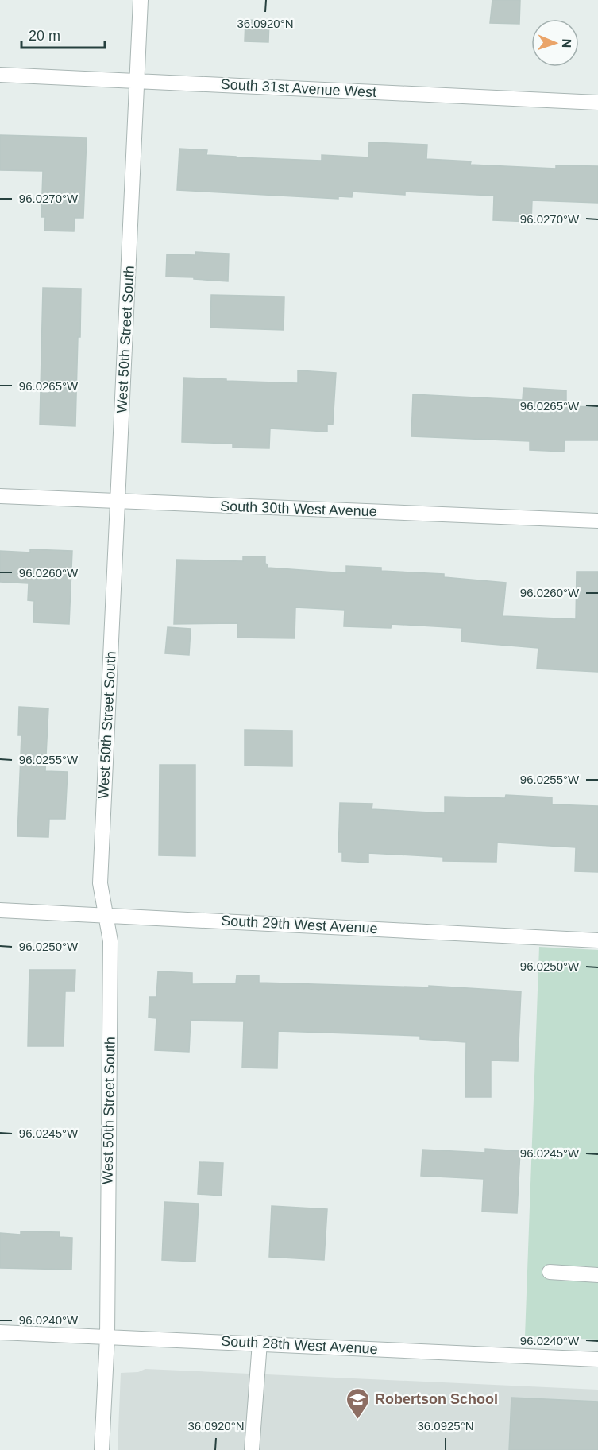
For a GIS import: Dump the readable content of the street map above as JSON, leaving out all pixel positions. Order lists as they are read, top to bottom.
{
  "streets": {
    "street": [
      "South 31st Avenue West",
      "West 50th Street South",
      "South 30th West Avenue",
      "South 29th West Avenue",
      "South 28th West Avenue"
    ]
  },
  "crossings": [
    ["South 31st Avenue West", "West 50th Street South"],
    ["West 50th Street South", "South 30th West Avenue"],
    ["West 50th Street South", "South 29th West Avenue"],
    ["West 50th Street South", "South 28th West Avenue"]
  ],
  "places": {
    "school or university": ["Robertson School"]
  },
  "scale_bar": "20 m",
  "north": "right",
  "coordinates": [
    "36.0920°N",
    "96.0270°W",
    "96.0265°W",
    "96.0260°W",
    "96.0255°W",
    "96.0250°W",
    "96.0245°W",
    "96.0240°W",
    "36.0925°N"
  ]
}
